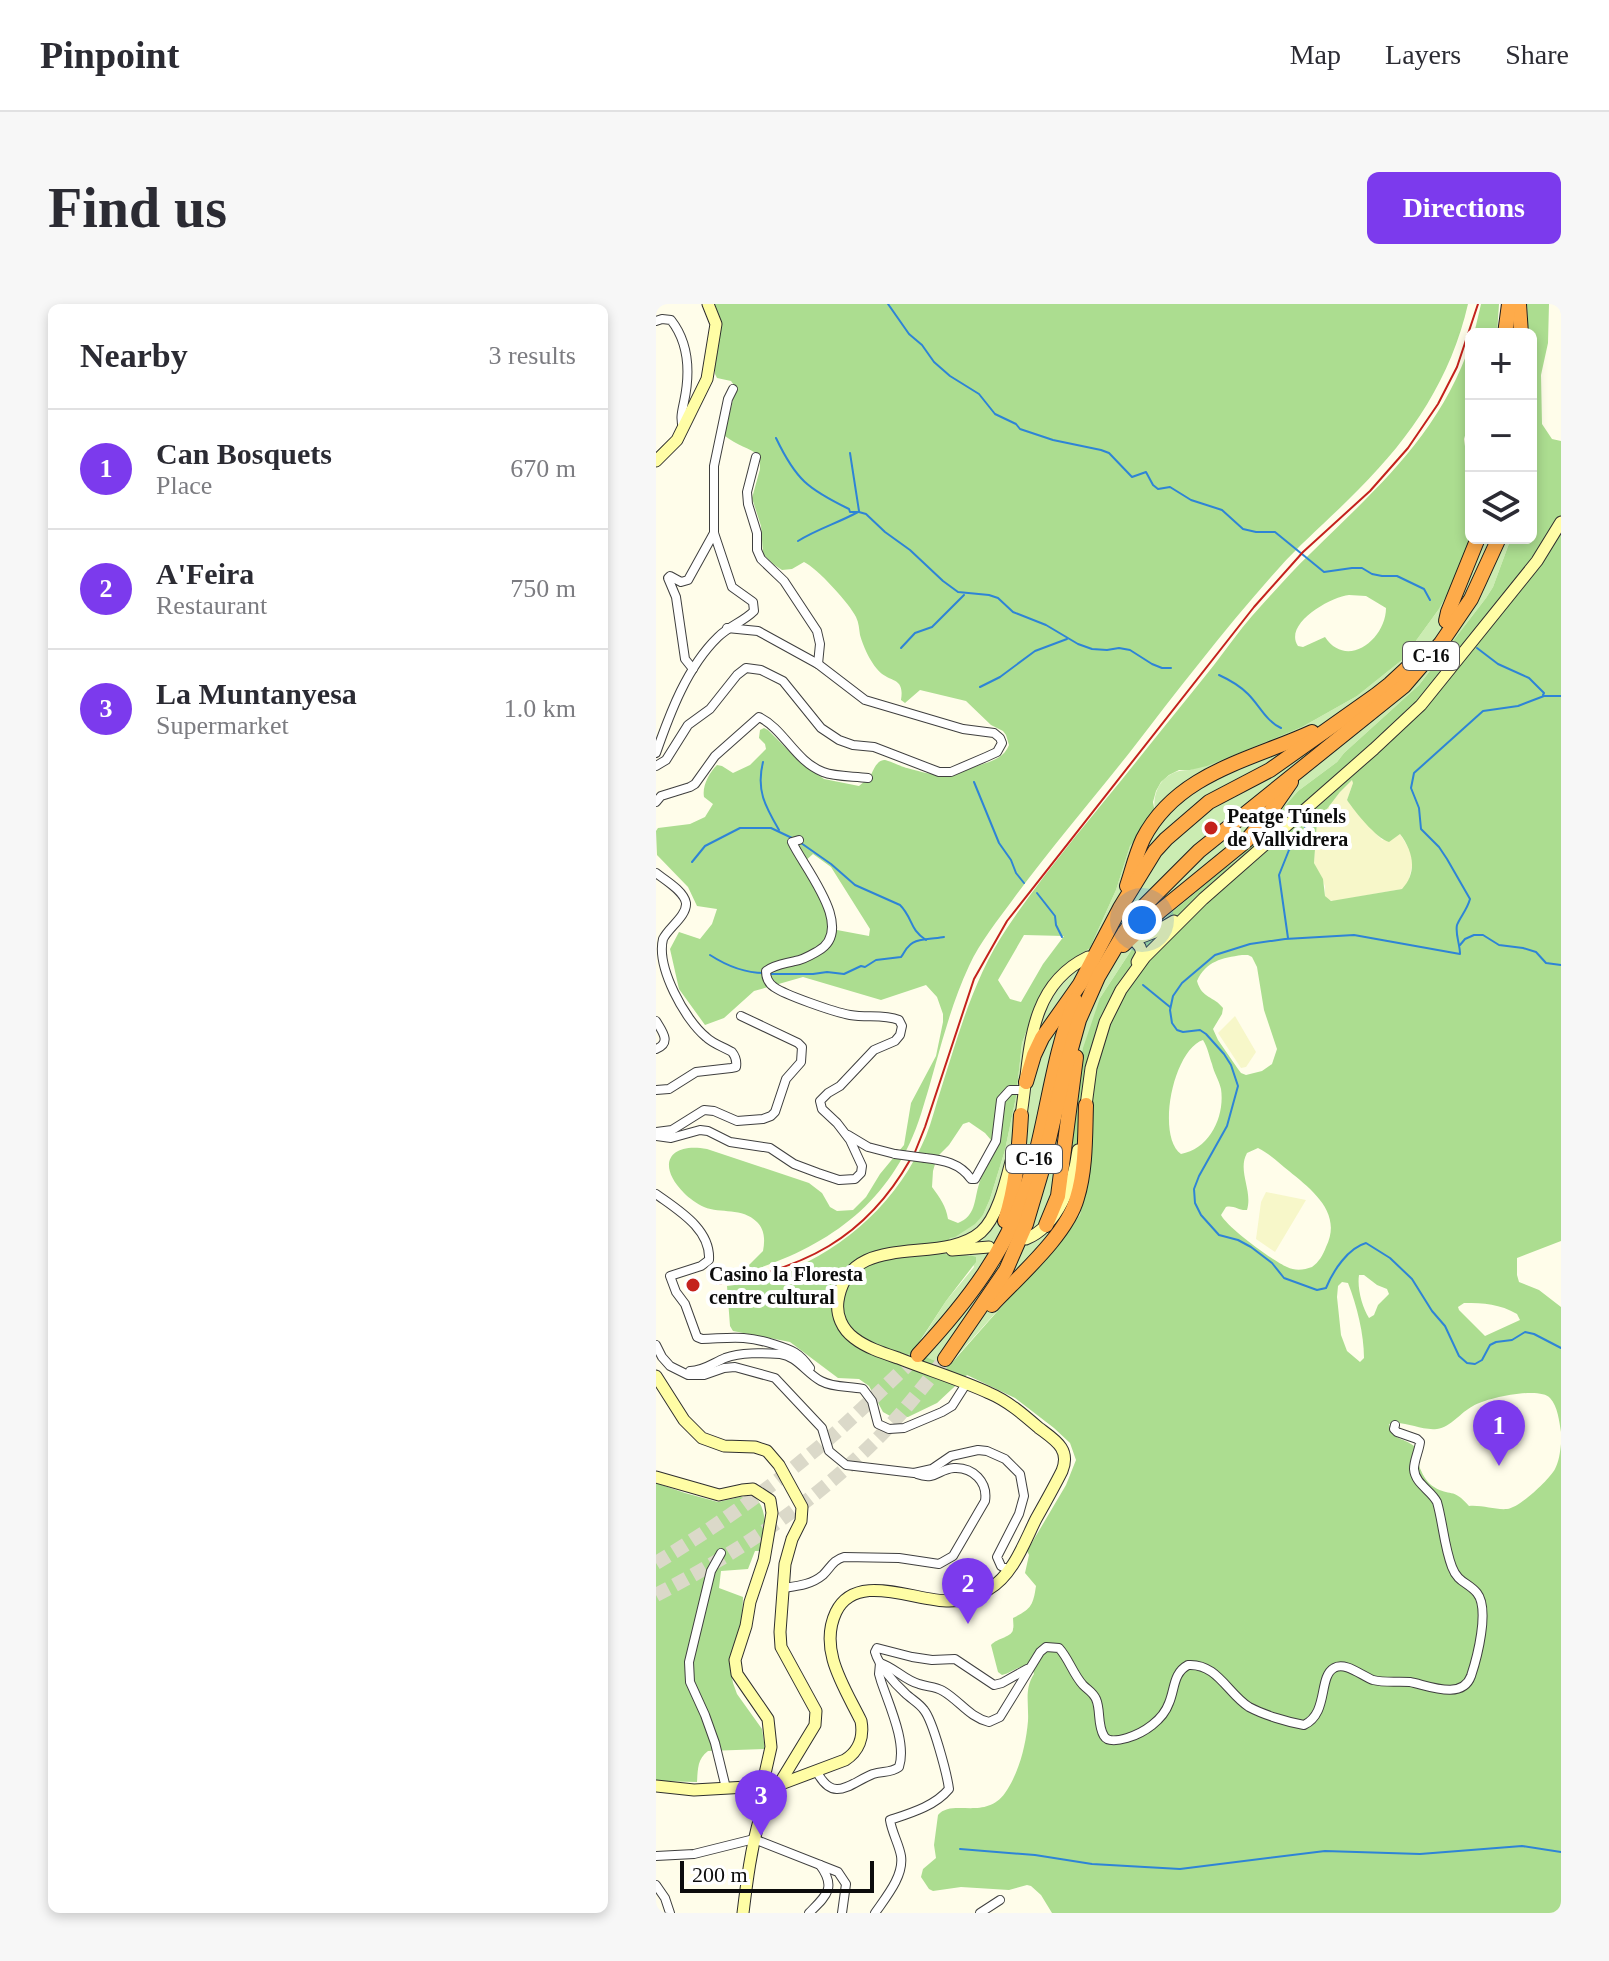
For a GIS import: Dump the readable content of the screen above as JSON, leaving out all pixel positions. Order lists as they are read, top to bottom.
{
  "streets": {
    "highway": ["C-16"]
  },
  "places": ["Peatge Túnels de Vallvidrera", "Casino la Floresta centre cultural"],
  "scale_bar": "200 m",
  "page": {
    "header": "Pinpoint",
    "nav": ["Map", "Layers", "Share"],
    "buttons": "Directions",
    "title": "Find us",
    "heading": ["Nearby", "3 results"],
    "map_buttons": ["+", "−"],
    "list": [
      {
        "mark": "1",
        "name": "Can Bosquets",
        "note": "Place",
        "value": "670 m"
      },
      {
        "mark": "2",
        "name": "A'Feira",
        "note": "Restaurant",
        "value": "750 m"
      },
      {
        "mark": "3",
        "name": "La Muntanyesa",
        "note": "Supermarket",
        "value": "1.0 km"
      }
    ],
    "pins": ["1", "2", "3"],
    "scale": "200 m"
  }
}
